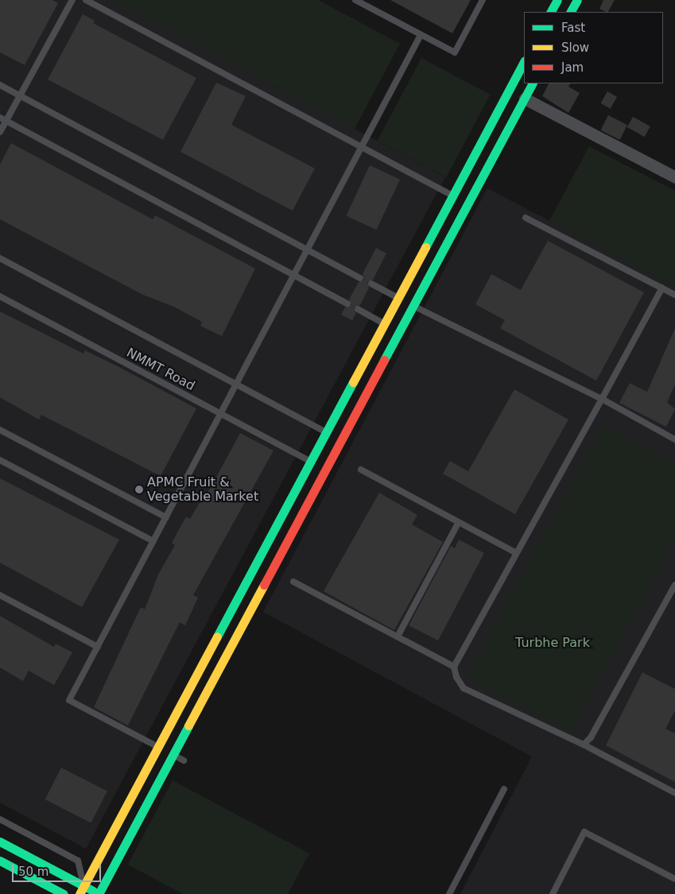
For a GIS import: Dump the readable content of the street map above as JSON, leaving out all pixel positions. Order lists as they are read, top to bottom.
{
  "streets": {
    "lane": ["NMMT Road"]
  },
  "parks": ["Turbhe Park"],
  "places": ["APMC Fruit & Vegetable Market"],
  "legend": ["Fast", "Slow", "Jam"],
  "scale_bar": "50 m"
}
